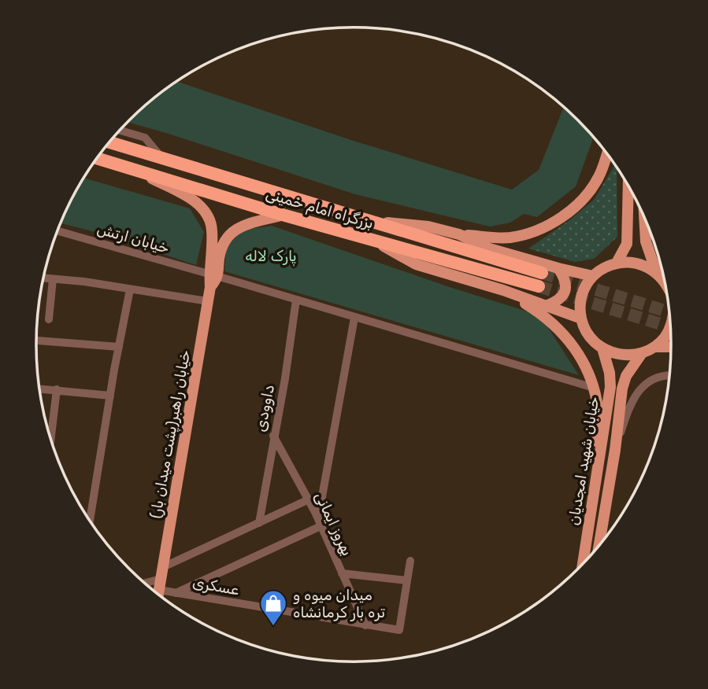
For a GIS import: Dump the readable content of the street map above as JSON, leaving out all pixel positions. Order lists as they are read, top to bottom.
{
  "streets": {
    "highway": ["بزرگراه امام خمینی"],
    "main road": ["خیابان راهبر(پشت میدان بار)", "خیابان شهید امجدیان"],
    "street": [
      "خیابان ارتش",
      "داوودی",
      "بهروز ایمانی",
      "عسکری"
    ]
  },
  "crossings": [
    ["خیابان ارتش", "داوودی"],
    ["خیابان ارتش", "خیابان راهبر(پشت میدان بار)"],
    ["داوودی", "بهروز ایمانی"],
    ["خیابان راهبر(پشت میدان بار)", "عسکری"],
    ["بهروز ایمانی", "عسکری"]
  ],
  "parks": ["پارک لاله"],
  "places": {
    "shop": ["میدان میوه و تره بار کرمانشاه"]
  }
}
